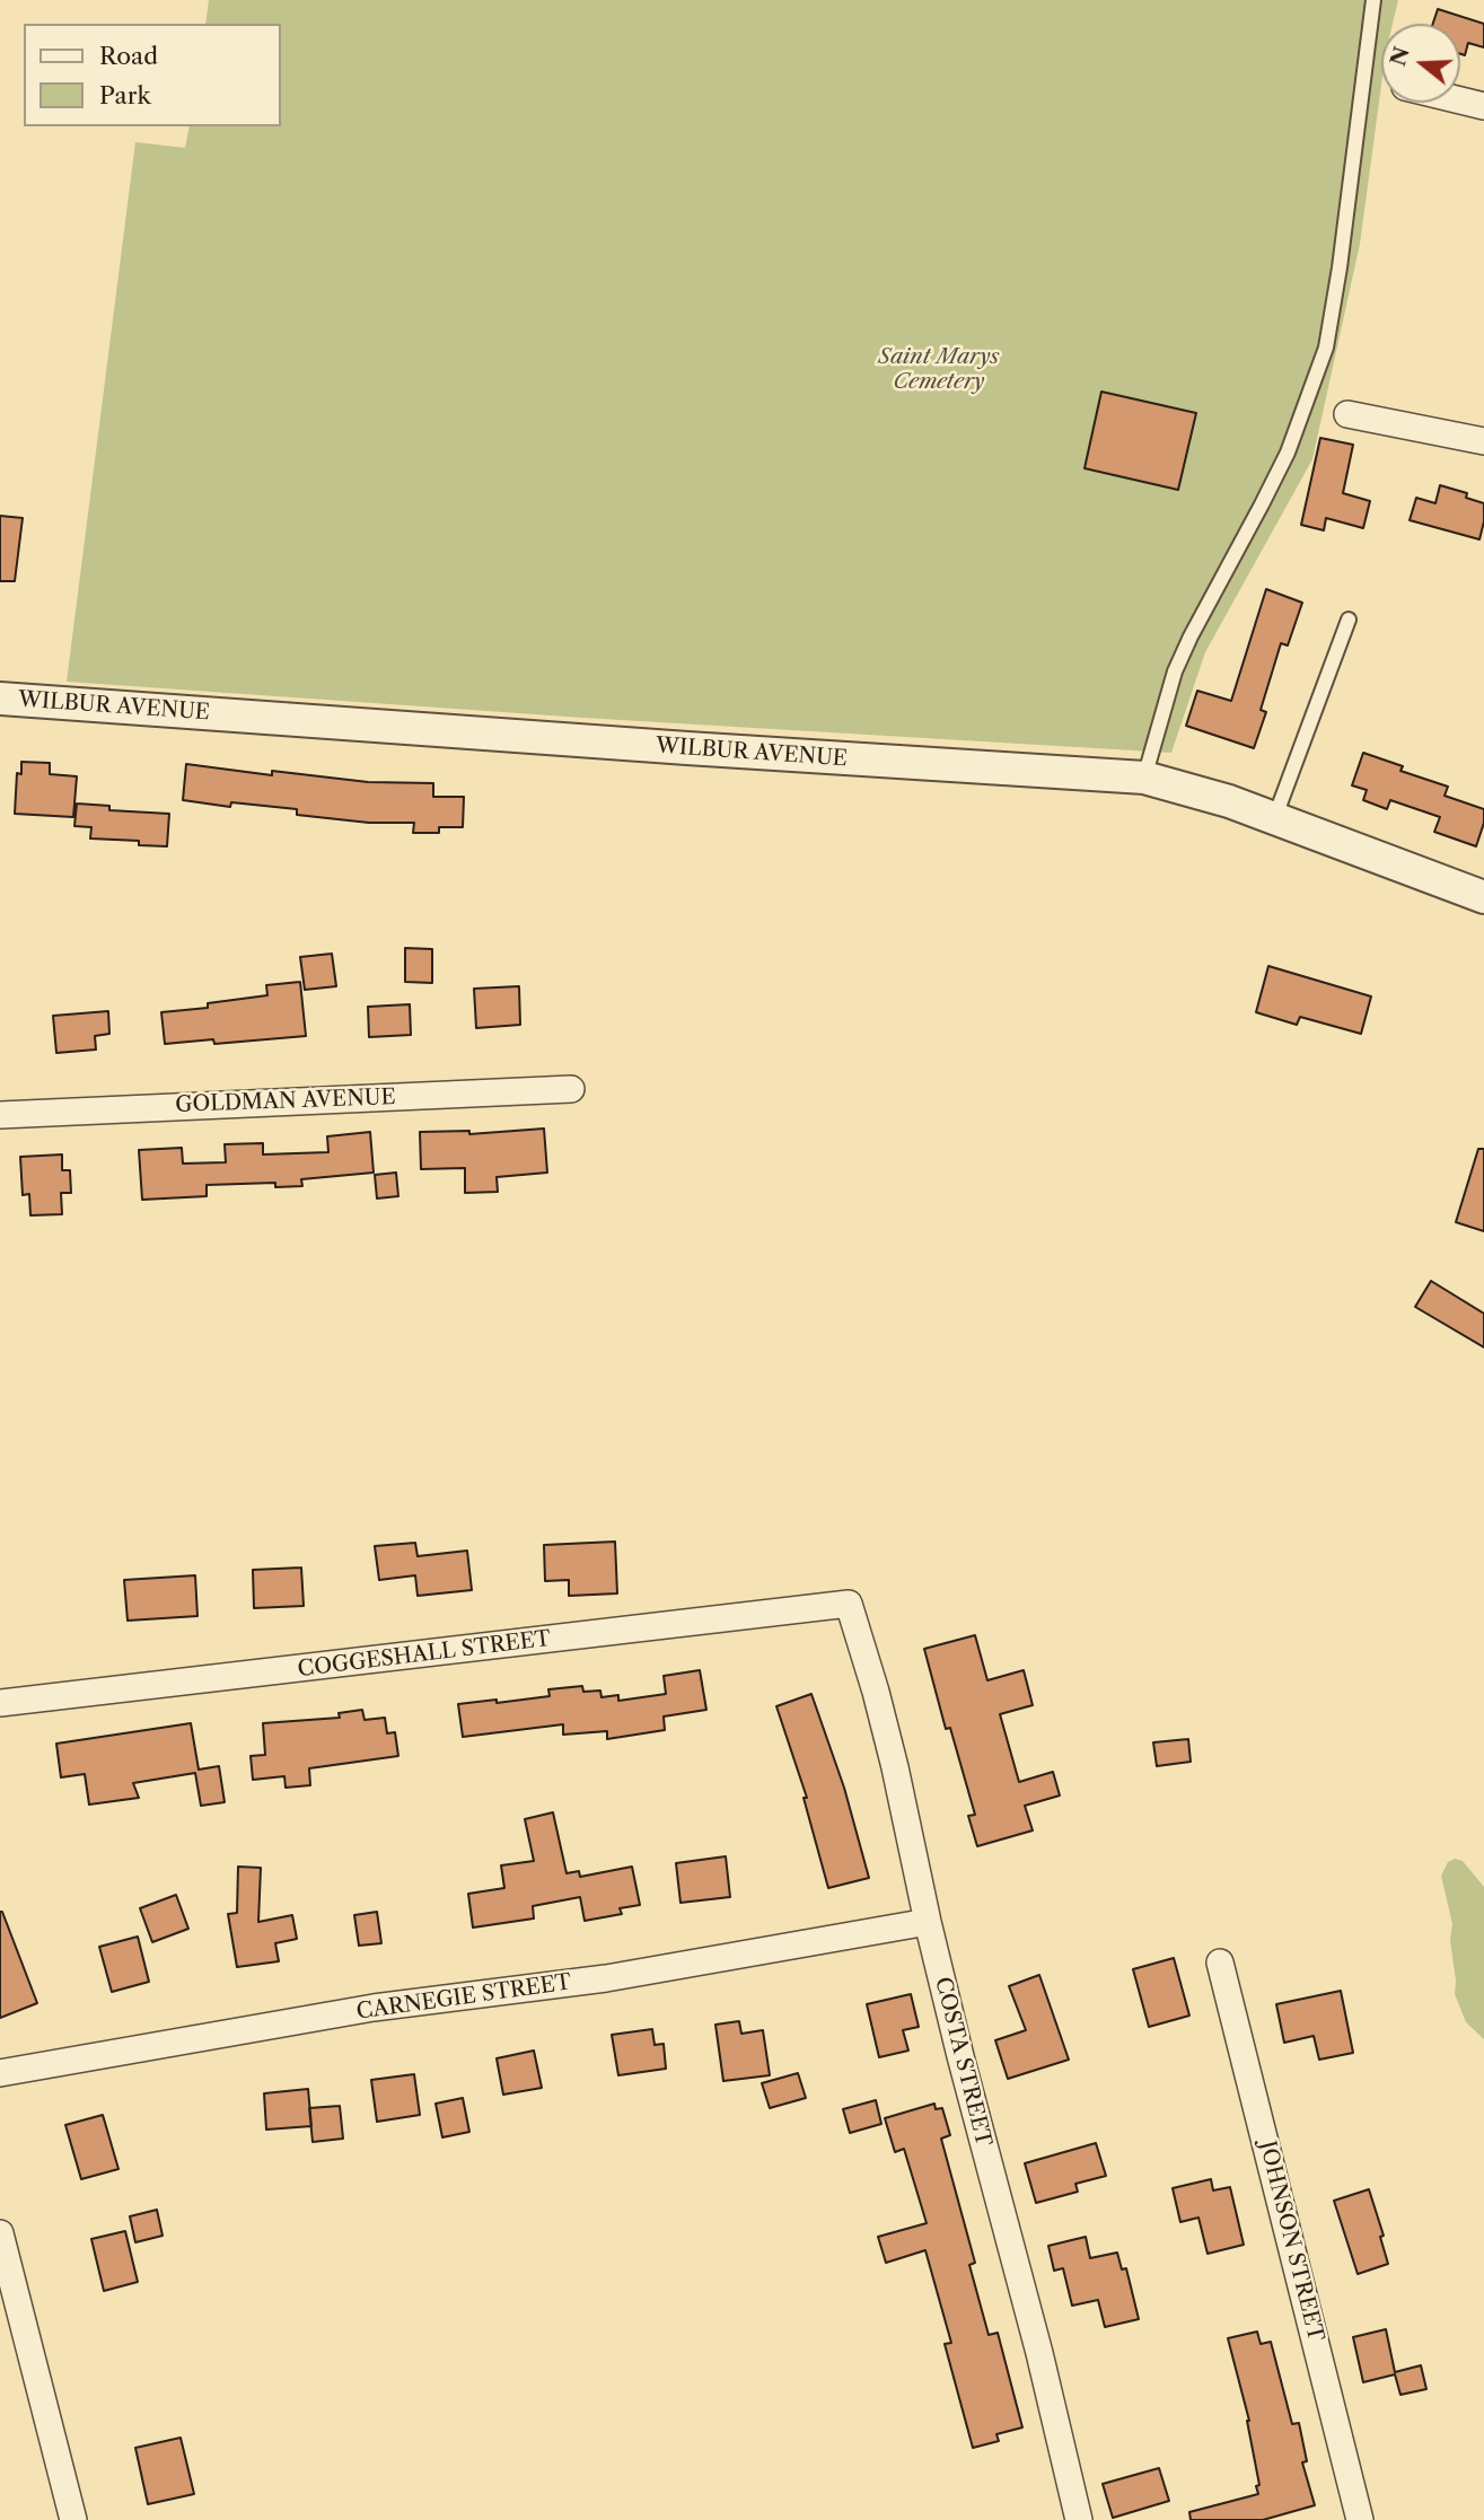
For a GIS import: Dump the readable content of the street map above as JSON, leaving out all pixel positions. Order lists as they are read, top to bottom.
{
  "streets": {
    "street": [
      "WILBUR AVENUE",
      "GOLDMAN AVENUE",
      "COGGESHALL STREET",
      "CARNEGIE STREET",
      "COSTA STREET",
      "JOHNSON STREET"
    ]
  },
  "crossings": [
    ["COGGESHALL STREET", "COSTA STREET"],
    ["CARNEGIE STREET", "COSTA STREET"]
  ],
  "parks": ["Saint Marys Cemetery"],
  "legend": ["Road", "Park"],
  "north": "left"
}
